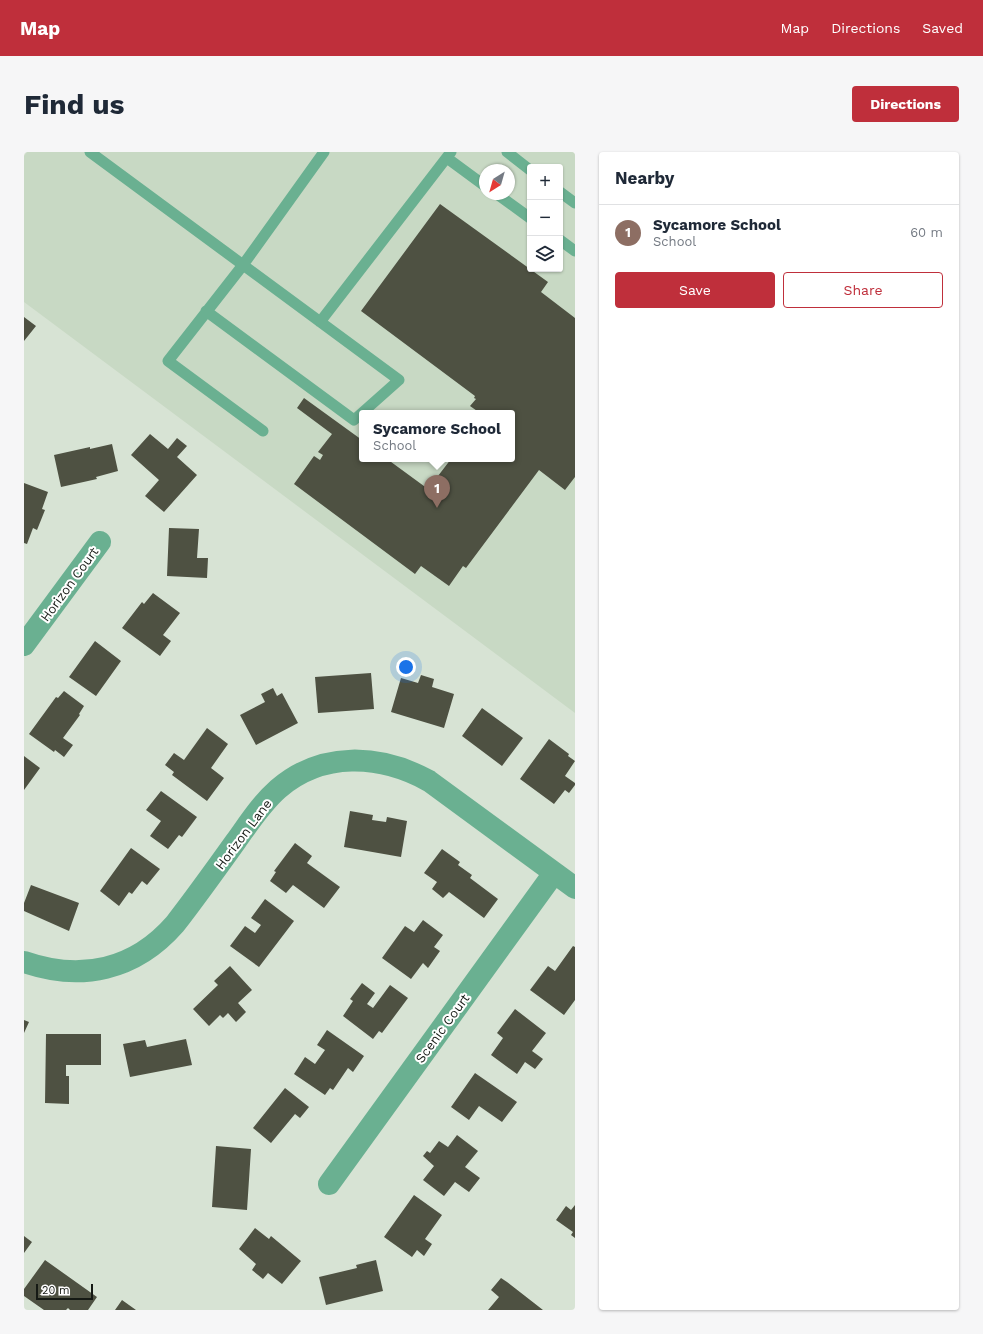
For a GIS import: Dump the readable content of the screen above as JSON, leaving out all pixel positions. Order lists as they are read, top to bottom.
{
  "streets": {
    "street": ["Horizon Court", "Horizon Lane", "Scenic Court"]
  },
  "crossings": [
    ["Horizon Lane", "Scenic Court"]
  ],
  "scale_bar": "20 m",
  "north": "bottom left",
  "page": {
    "header": "Map",
    "nav": ["Map", "Directions", "Saved"],
    "buttons": [
      "Directions",
      ["Save", "Share"]
    ],
    "title": "Find us",
    "heading": "Nearby",
    "map_buttons": ["+", "−"],
    "list": [
      {
        "mark": "1",
        "name": "Sycamore School",
        "note": "School",
        "value": "60 m"
      }
    ],
    "popup": ["Sycamore School", "School"],
    "pins": "1",
    "scale": "20 m"
  }
}
